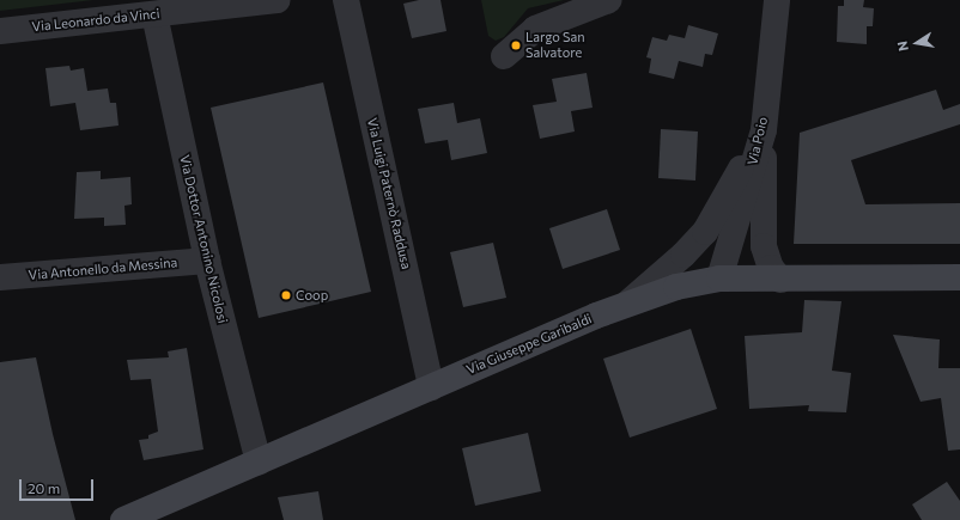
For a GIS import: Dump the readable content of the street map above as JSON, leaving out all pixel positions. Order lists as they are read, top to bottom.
{
  "streets": {
    "main road": ["Via Giuseppe Garibaldi"],
    "street": [
      "Via Leonardo da Vinci",
      "Via Poio",
      "Via Luigi Paternò Raddusa",
      "Via Dottor Antonino Nicolosi",
      "Via Antonello da Messina"
    ]
  },
  "crossings": [
    ["Via Leonardo da Vinci", "Via Dottor Antonino Nicolosi"],
    ["Via Poio", "Via Giuseppe Garibaldi"],
    ["Via Luigi Paternò Raddusa", "Via Giuseppe Garibaldi"],
    ["Via Dottor Antonino Nicolosi", "Via Antonello da Messina"],
    ["Via Dottor Antonino Nicolosi", "Via Giuseppe Garibaldi"]
  ],
  "places": ["Largo San Salvatore", "Coop"],
  "scale_bar": "20 m",
  "north": "left"
}
